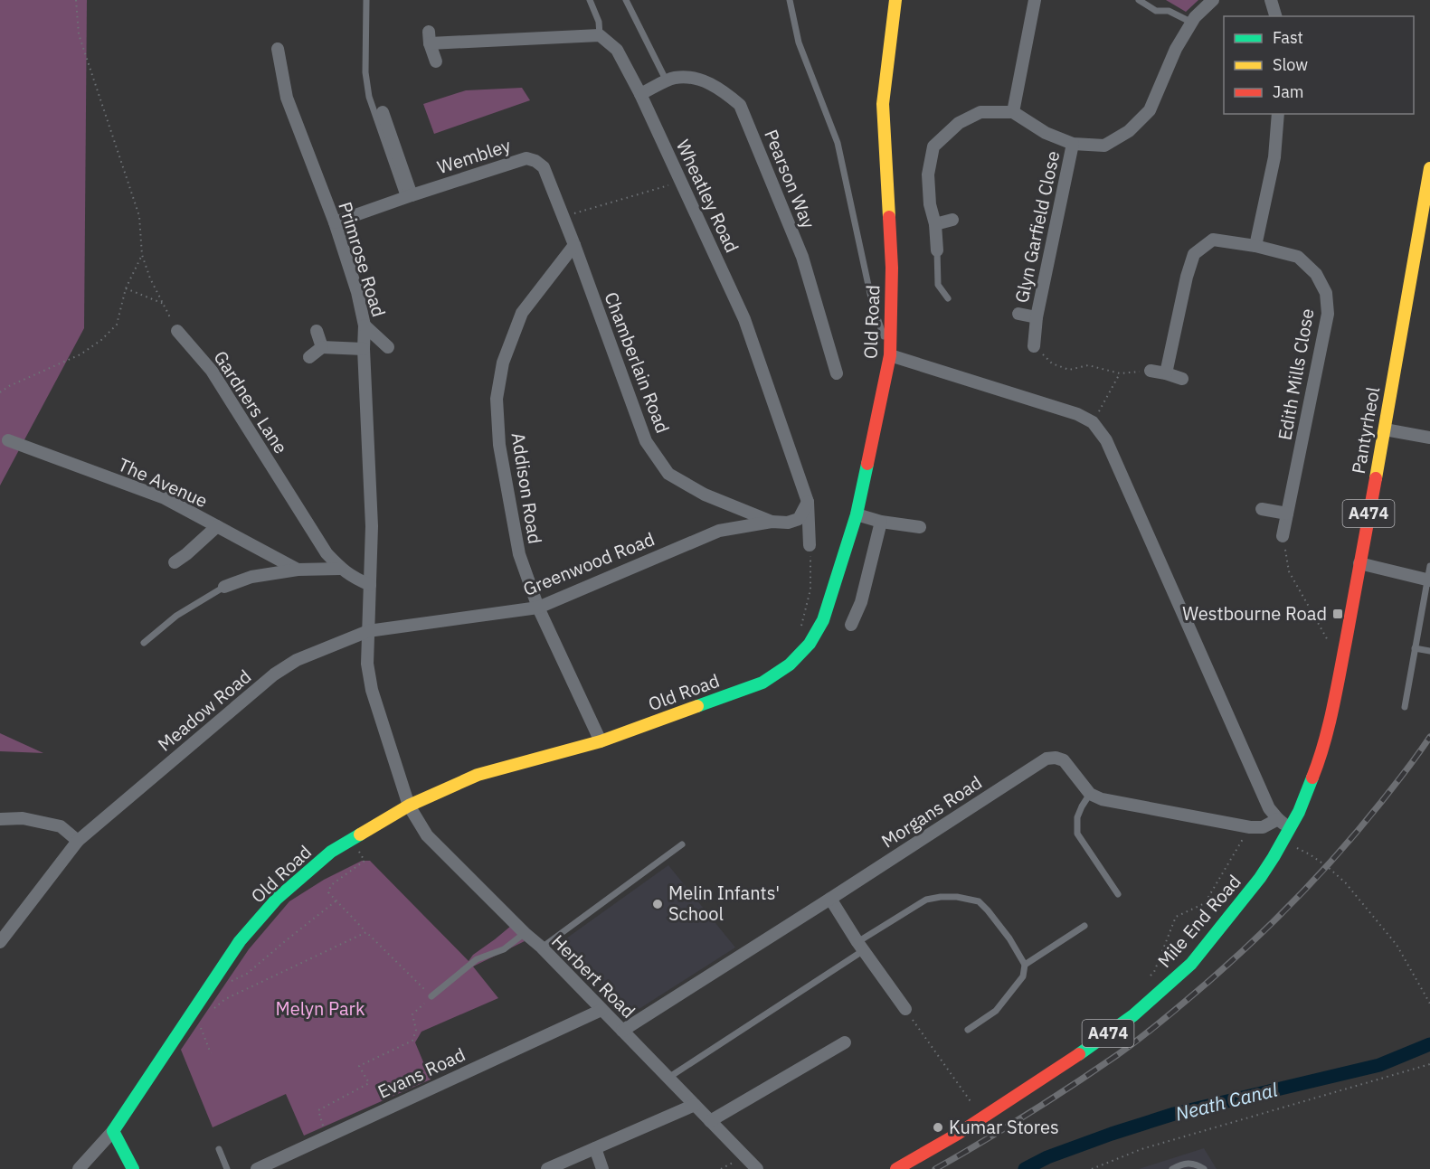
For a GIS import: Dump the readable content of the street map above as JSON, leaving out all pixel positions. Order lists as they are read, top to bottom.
{
  "streets": {
    "street": [
      "Wembley",
      "Pearson Way",
      "Wheatley Road",
      "Glyn Garfield Close",
      "Primrose Road",
      "Old Road",
      "Chamberlain Road",
      "Edith Mills Close",
      "Gardners Lane",
      "Pantyrheol",
      "The Avenue",
      "Addison Road",
      "A474",
      "Greenwood Road",
      "Meadow Road",
      "Morgans Road",
      "Mile End Road",
      "Herbert Road",
      "Evans Road"
    ]
  },
  "crossings": [
    ["Wembley", "Primrose Road"],
    ["Wembley", "Chamberlain Road"],
    ["Wembley", "Addison Road"],
    ["Pearson Way", "Wheatley Road"],
    ["Wheatley Road", "Greenwood Road"],
    ["Primrose Road", "Gardners Lane"],
    ["Old Road", "Addison Road"],
    ["Old Road", "Herbert Road"],
    ["Chamberlain Road", "Addison Road"],
    ["Chamberlain Road", "Greenwood Road"],
    ["Pantyrheol", "Mile End Road"],
    ["Addison Road", "Greenwood Road"],
    ["Greenwood Road", "Meadow Road"],
    ["Morgans Road", "Herbert Road"],
    ["Herbert Road", "Evans Road"]
  ],
  "water": ["Neath Canal"],
  "parks": ["Melyn Park"],
  "places": {
    "transit": ["Westbourne Road"],
    "other": ["Melin Infants' School", "Kumar Stores"]
  },
  "legend": ["Fast", "Slow", "Jam"]
}
